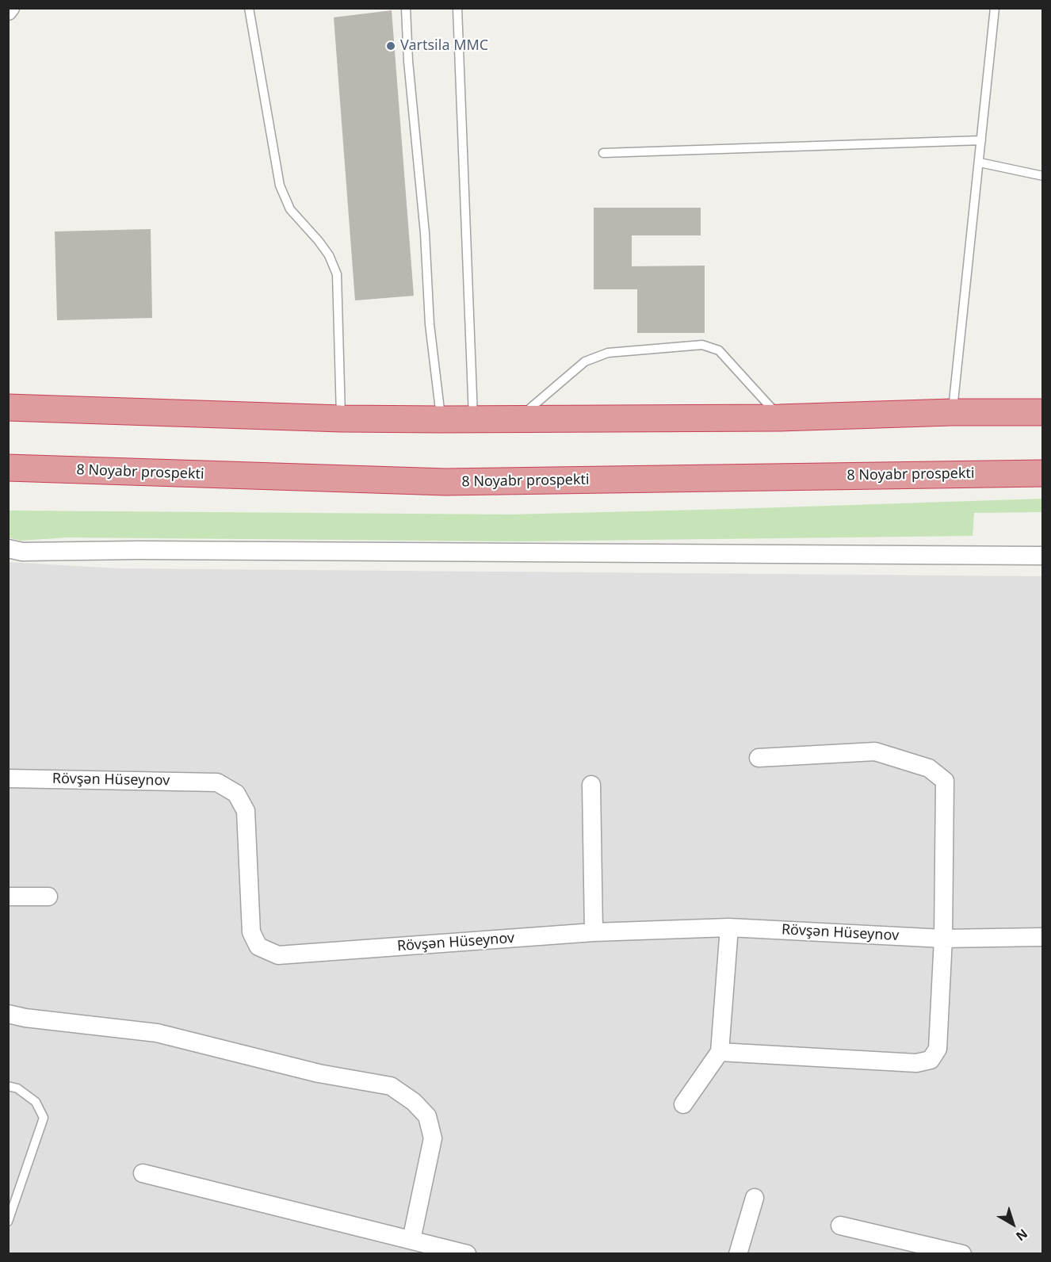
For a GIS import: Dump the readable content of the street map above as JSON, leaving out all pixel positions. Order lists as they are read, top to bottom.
{
  "streets": {
    "highway": ["8 Noyabr prospekti"],
    "street": ["Rövşən Hüseynov"]
  },
  "places": ["Vartsila MMC"],
  "north": "bottom right"
}
